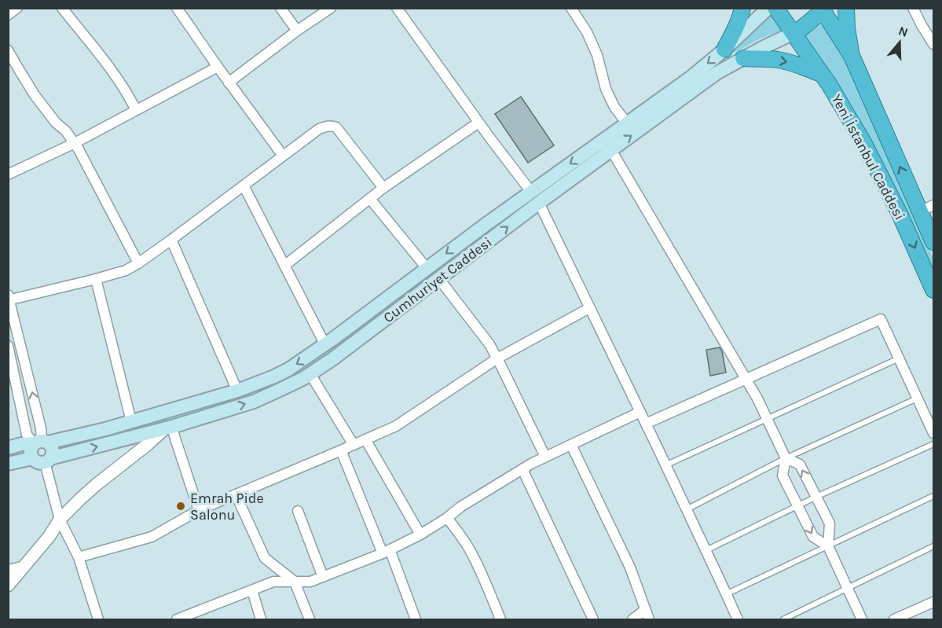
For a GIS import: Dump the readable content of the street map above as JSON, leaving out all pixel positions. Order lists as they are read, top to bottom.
{
  "streets": {
    "highway": ["Yeni İstanbul Caddesi"],
    "main road": ["Cumhuriyet Caddesi"]
  },
  "crossings": [
    ["Yeni İstanbul Caddesi", "Cumhuriyet Caddesi"]
  ],
  "places": ["Emrah Pide Salonu"],
  "north": "top"
}
